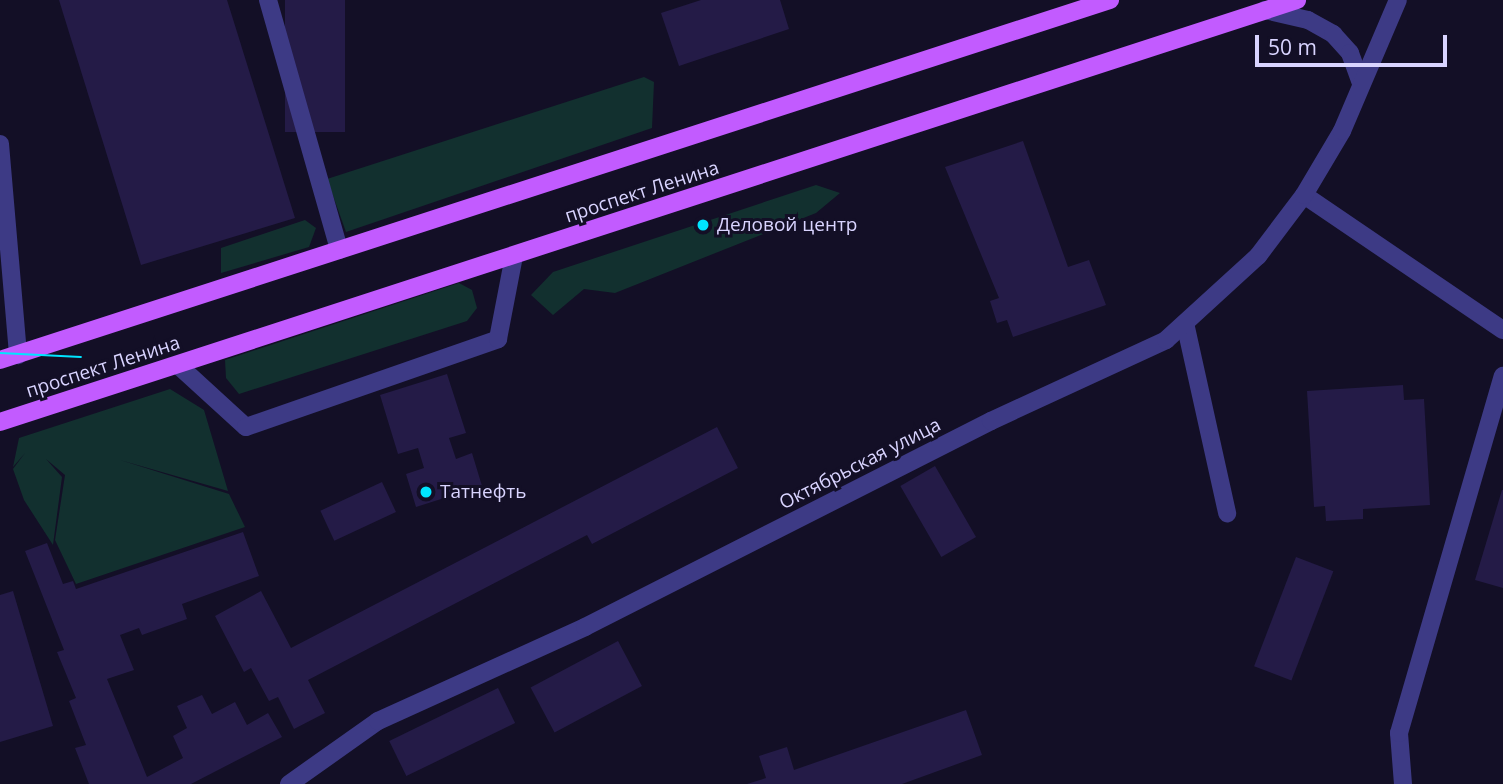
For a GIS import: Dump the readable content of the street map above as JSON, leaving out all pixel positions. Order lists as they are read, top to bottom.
{
  "streets": {
    "main road": ["проспект Ленина"],
    "street": ["Октябрьская улица"]
  },
  "places": ["Деловой центр", "Татнефть"],
  "scale_bar": "50 m"
}
